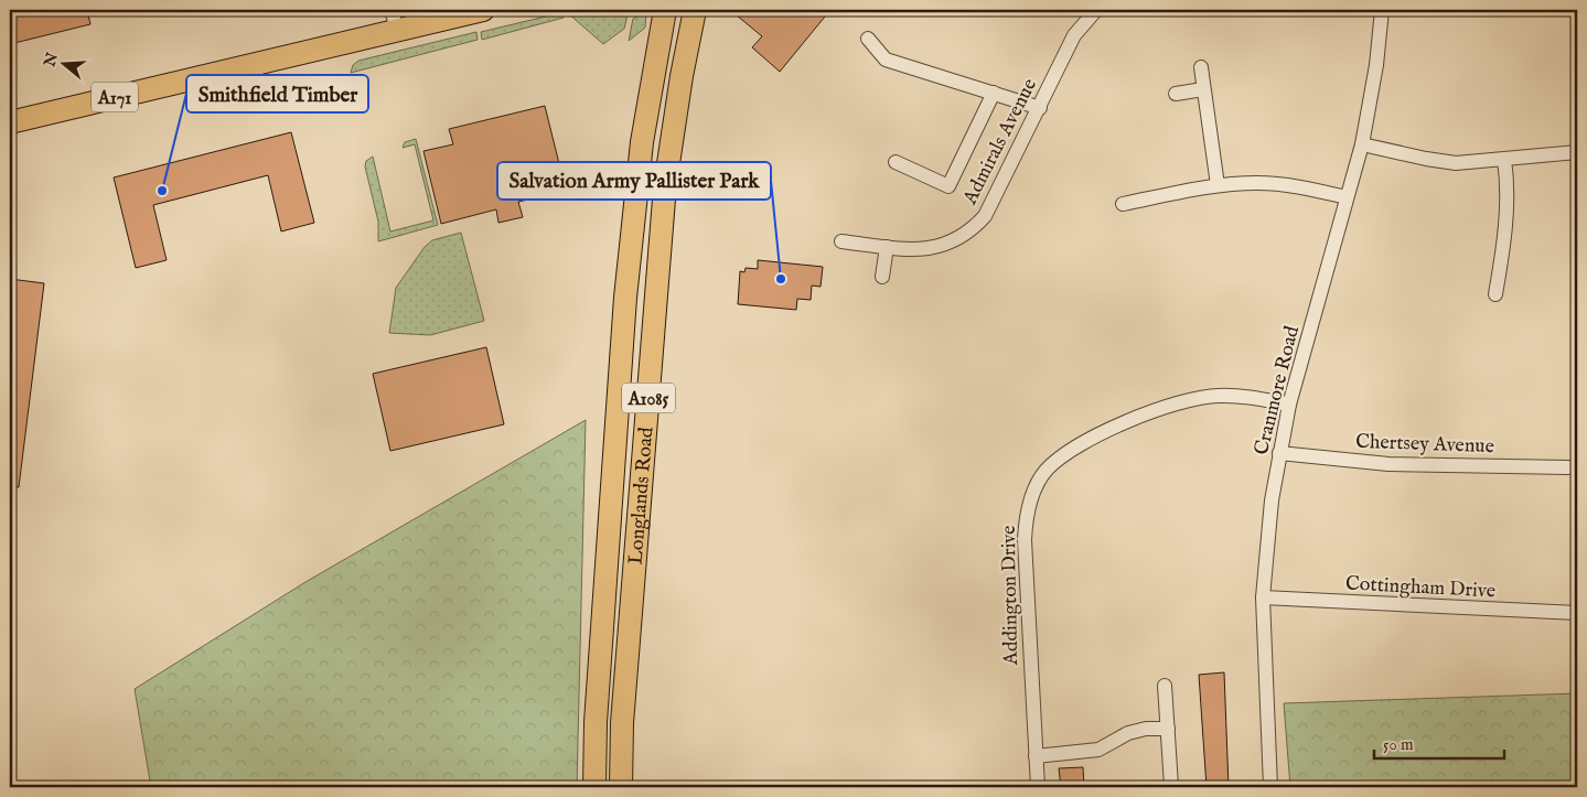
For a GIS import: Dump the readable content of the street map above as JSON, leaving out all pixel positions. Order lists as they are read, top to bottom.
{
  "streets": {
    "main road": ["A171", "A1085", "Longlands Road"],
    "street": [
      "Admirals Avenue",
      "Cranmore Road",
      "Chertsey Avenue",
      "Cottingham Drive",
      "Addington Drive"
    ]
  },
  "crossings": [
    ["Cranmore Road", "Chertsey Avenue"],
    ["Cranmore Road", "Cottingham Drive"],
    ["Cranmore Road", "Addington Drive"]
  ],
  "places": ["Smithfield Timber", "Salvation Army Pallister Park"],
  "scale_bar": "50 m",
  "north": "left"
}
